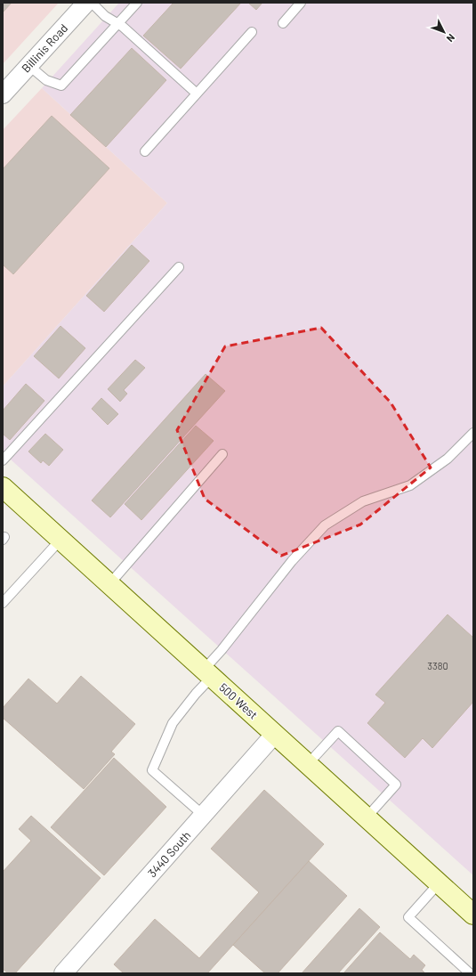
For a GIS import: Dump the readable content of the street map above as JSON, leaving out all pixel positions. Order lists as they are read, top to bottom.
{
  "streets": {
    "main road": ["500 West"],
    "street": ["Billinis Road", "3440 South"]
  },
  "crossings": [
    ["500 West", "3440 South"]
  ],
  "house_numbers": ["3380"],
  "north": "bottom right"
}
